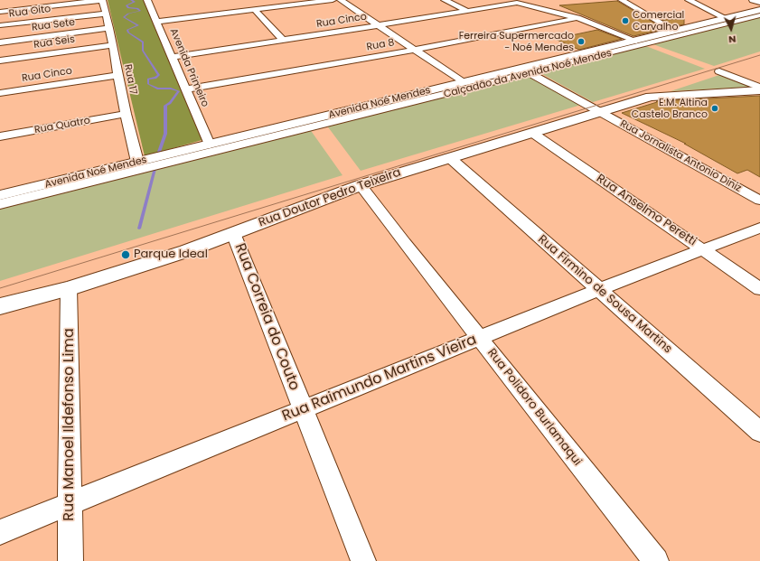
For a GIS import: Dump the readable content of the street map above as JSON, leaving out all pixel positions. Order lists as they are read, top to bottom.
{
  "streets": {
    "main road": ["Avenida Noé Mendes", "Rua Doutor Pedro Teixeira"],
    "street": [
      "Rua Oito",
      "Rua Cinco",
      "Rua Sete",
      "Rua Seis",
      "Rua 8",
      "Avenida Primeiro",
      "Calçadão da Avenida Noé Mendes",
      "Rua 17",
      "Rua Quatro",
      "Rua Jornalista Antonio Diniz",
      "Rua Anselmo Peretti",
      "Rua Firmino de Sousa Martins",
      "Rua Correia do Couto",
      "Rua Raimundo Martins Vieira",
      "Rua Polidoro Burlamaqui",
      "Rua Manoel Ildefonso Lima"
    ]
  },
  "crossings": [
    ["Rua Oito", "Rua 17"],
    ["Rua Cinco", "Rua 8"],
    ["Rua Cinco", "Avenida Primeiro"],
    ["Rua Cinco", "Rua 17"],
    ["Rua Sete", "Rua 17"],
    ["Rua Seis", "Rua 17"],
    ["Rua 8", "Avenida Primeiro"],
    ["Avenida Primeiro", "Avenida Noé Mendes"],
    ["Calçadão da Avenida Noé Mendes", "Avenida Noé Mendes"],
    ["Calçadão da Avenida Noé Mendes", "Rua Jornalista Antonio Diniz"],
    ["Rua 17", "Avenida Noé Mendes"],
    ["Rua 17", "Rua Quatro"],
    ["Avenida Noé Mendes", "Rua Jornalista Antonio Diniz"],
    ["Rua Jornalista Antonio Diniz", "Rua Doutor Pedro Teixeira"],
    ["Rua Doutor Pedro Teixeira", "Rua Anselmo Peretti"],
    ["Rua Doutor Pedro Teixeira", "Rua Firmino de Sousa Martins"],
    ["Rua Doutor Pedro Teixeira", "Rua Correia do Couto"],
    ["Rua Doutor Pedro Teixeira", "Rua Polidoro Burlamaqui"],
    ["Rua Doutor Pedro Teixeira", "Rua Manoel Ildefonso Lima"],
    ["Rua Anselmo Peretti", "Rua Raimundo Martins Vieira"],
    ["Rua Firmino de Sousa Martins", "Rua Raimundo Martins Vieira"],
    ["Rua Correia do Couto", "Rua Raimundo Martins Vieira"],
    ["Rua Raimundo Martins Vieira", "Rua Polidoro Burlamaqui"],
    ["Rua Raimundo Martins Vieira", "Rua Manoel Ildefonso Lima"]
  ],
  "places": [
    "Comercial Carvalho",
    "Ferreira Supermercado - Noé Mendes",
    "E.M. Altina Castelo Branco",
    "Parque Ideal"
  ],
  "north": "bottom"
}
